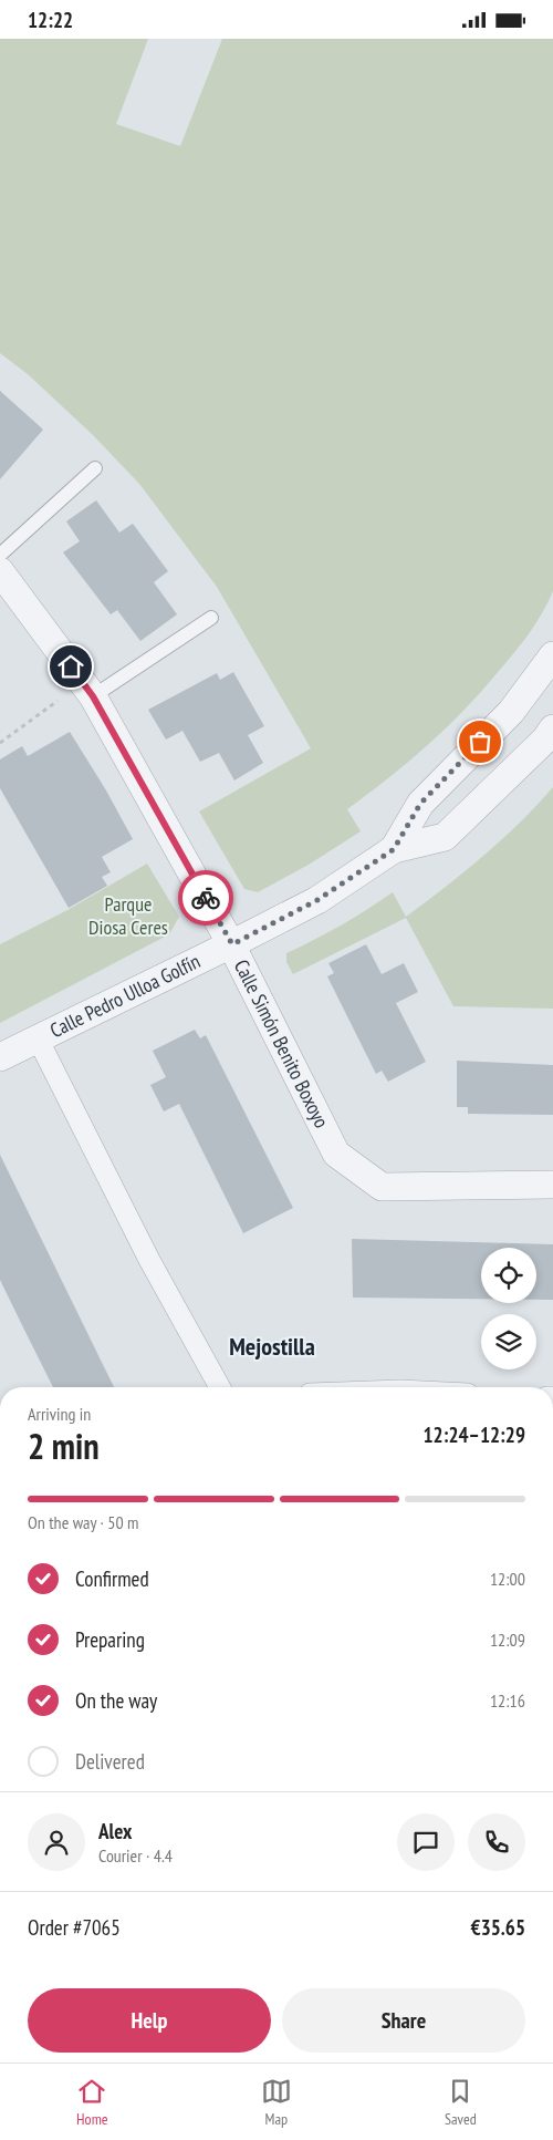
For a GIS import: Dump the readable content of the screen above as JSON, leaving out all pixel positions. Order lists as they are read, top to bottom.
{
  "streets": {
    "street": ["Calle Pedro Ulloa Golfín", "Calle Simón Benito Boxoyo"]
  },
  "crossings": [
    ["Calle Pedro Ulloa Golfín", "Calle Simón Benito Boxoyo"]
  ],
  "districts": ["Mejostilla"],
  "parks": ["Parque Diosa Ceres"],
  "page": {
    "status": "12:22",
    "heading": ["2 min", "Arriving in", "12:24–12:29"],
    "panel": [
      "Alex",
      "Courier · 4.4",
      "Order #7065",
      "€35.65"
    ],
    "bar": "On the way · 50 m",
    "list": [
      ["Confirmed", "12:00"],
      ["Preparing", "12:09"],
      ["On the way", "12:16"],
      "Delivered"
    ],
    "buttons": ["Help", "Share"],
    "tabs": ["Home", "Map", "Saved"]
  }
}
